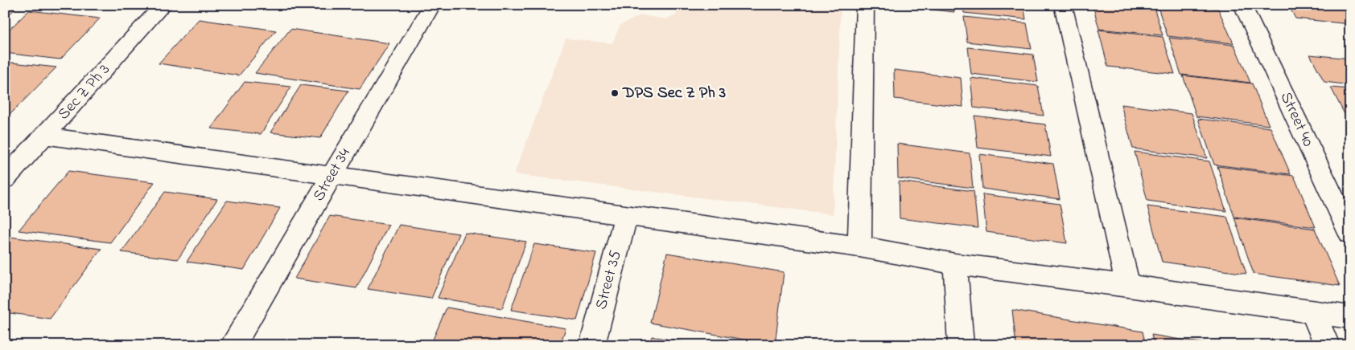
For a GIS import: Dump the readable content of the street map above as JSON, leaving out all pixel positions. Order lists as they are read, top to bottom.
{
  "streets": {
    "street": [
      "Sec Z Ph 3",
      "Street 40",
      "Street 34",
      "Street 35"
    ]
  },
  "places": ["DPS Sec Z Ph 3"]
}
